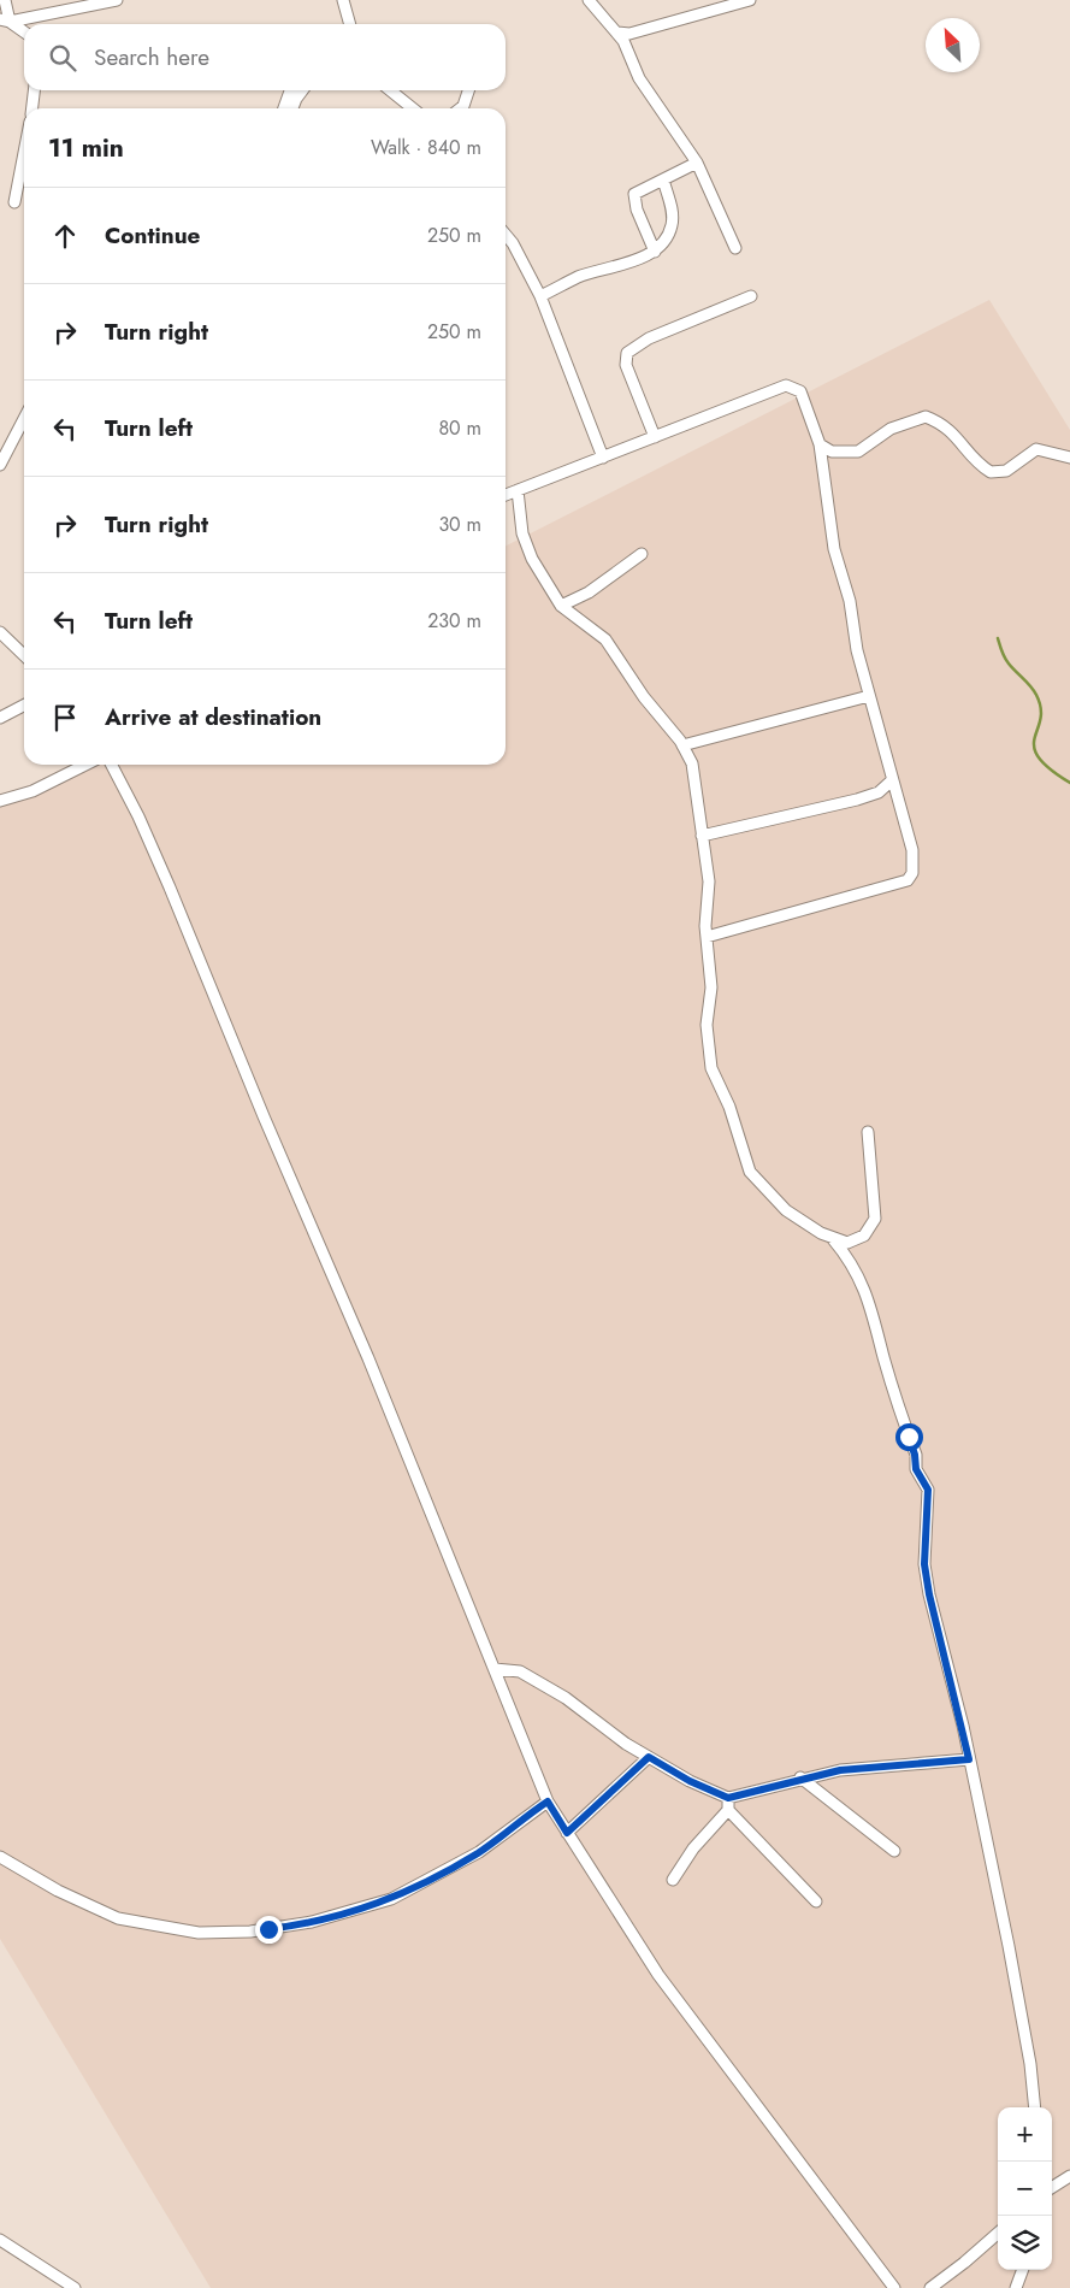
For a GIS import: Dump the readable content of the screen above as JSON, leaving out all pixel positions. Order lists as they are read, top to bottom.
{
  "north": "top left",
  "page": {
    "search": "Search here",
    "heading": ["11 min", "Walk · 840 m"],
    "list": [
      ["Continue", "250 m"],
      ["Turn right", "250 m"],
      ["Turn left", "80 m"],
      ["Turn right", "30 m"],
      ["Turn left", "230 m"],
      "Arrive at destination"
    ],
    "map_buttons": ["+", "−"]
  }
}
